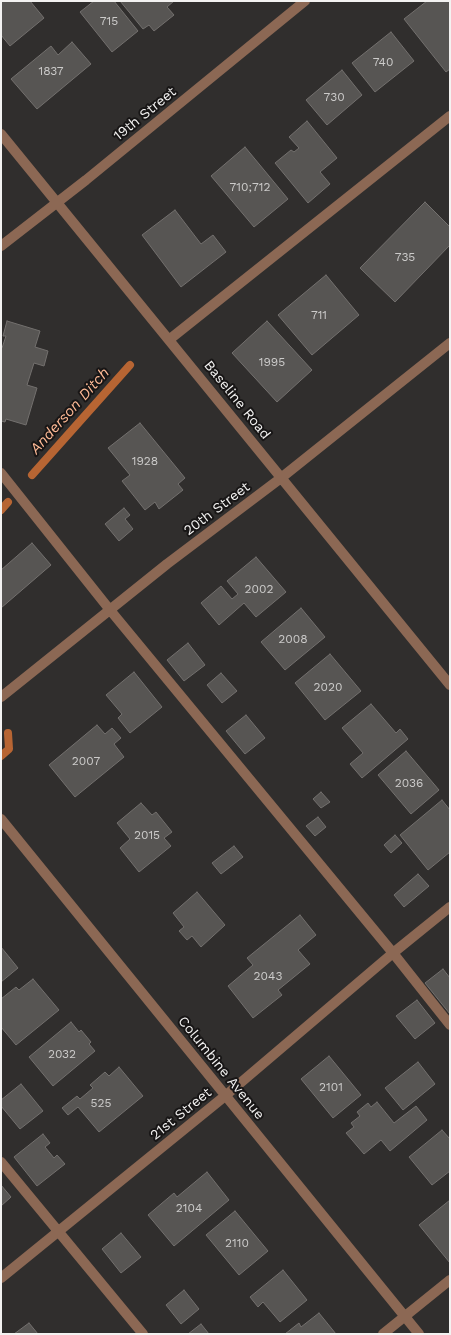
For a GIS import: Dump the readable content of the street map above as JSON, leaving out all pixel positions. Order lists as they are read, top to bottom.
{
  "streets": {
    "street": [
      "19th Street",
      "Baseline Road",
      "20th Street",
      "Columbine Avenue",
      "21st Street"
    ]
  },
  "crossings": [
    ["19th Street", "Baseline Road"],
    ["Baseline Road", "20th Street"],
    ["Columbine Avenue", "21st Street"]
  ],
  "water": ["Anderson Ditch"],
  "house_numbers": [
    "715",
    "740",
    "1837",
    "730",
    "710;712",
    "735",
    "711",
    "1995",
    "1928",
    "2002",
    "2008",
    "2020",
    "2007",
    "2036",
    "2015",
    "2043",
    "2032",
    "2101",
    "525",
    "2104",
    "2110"
  ]
}
